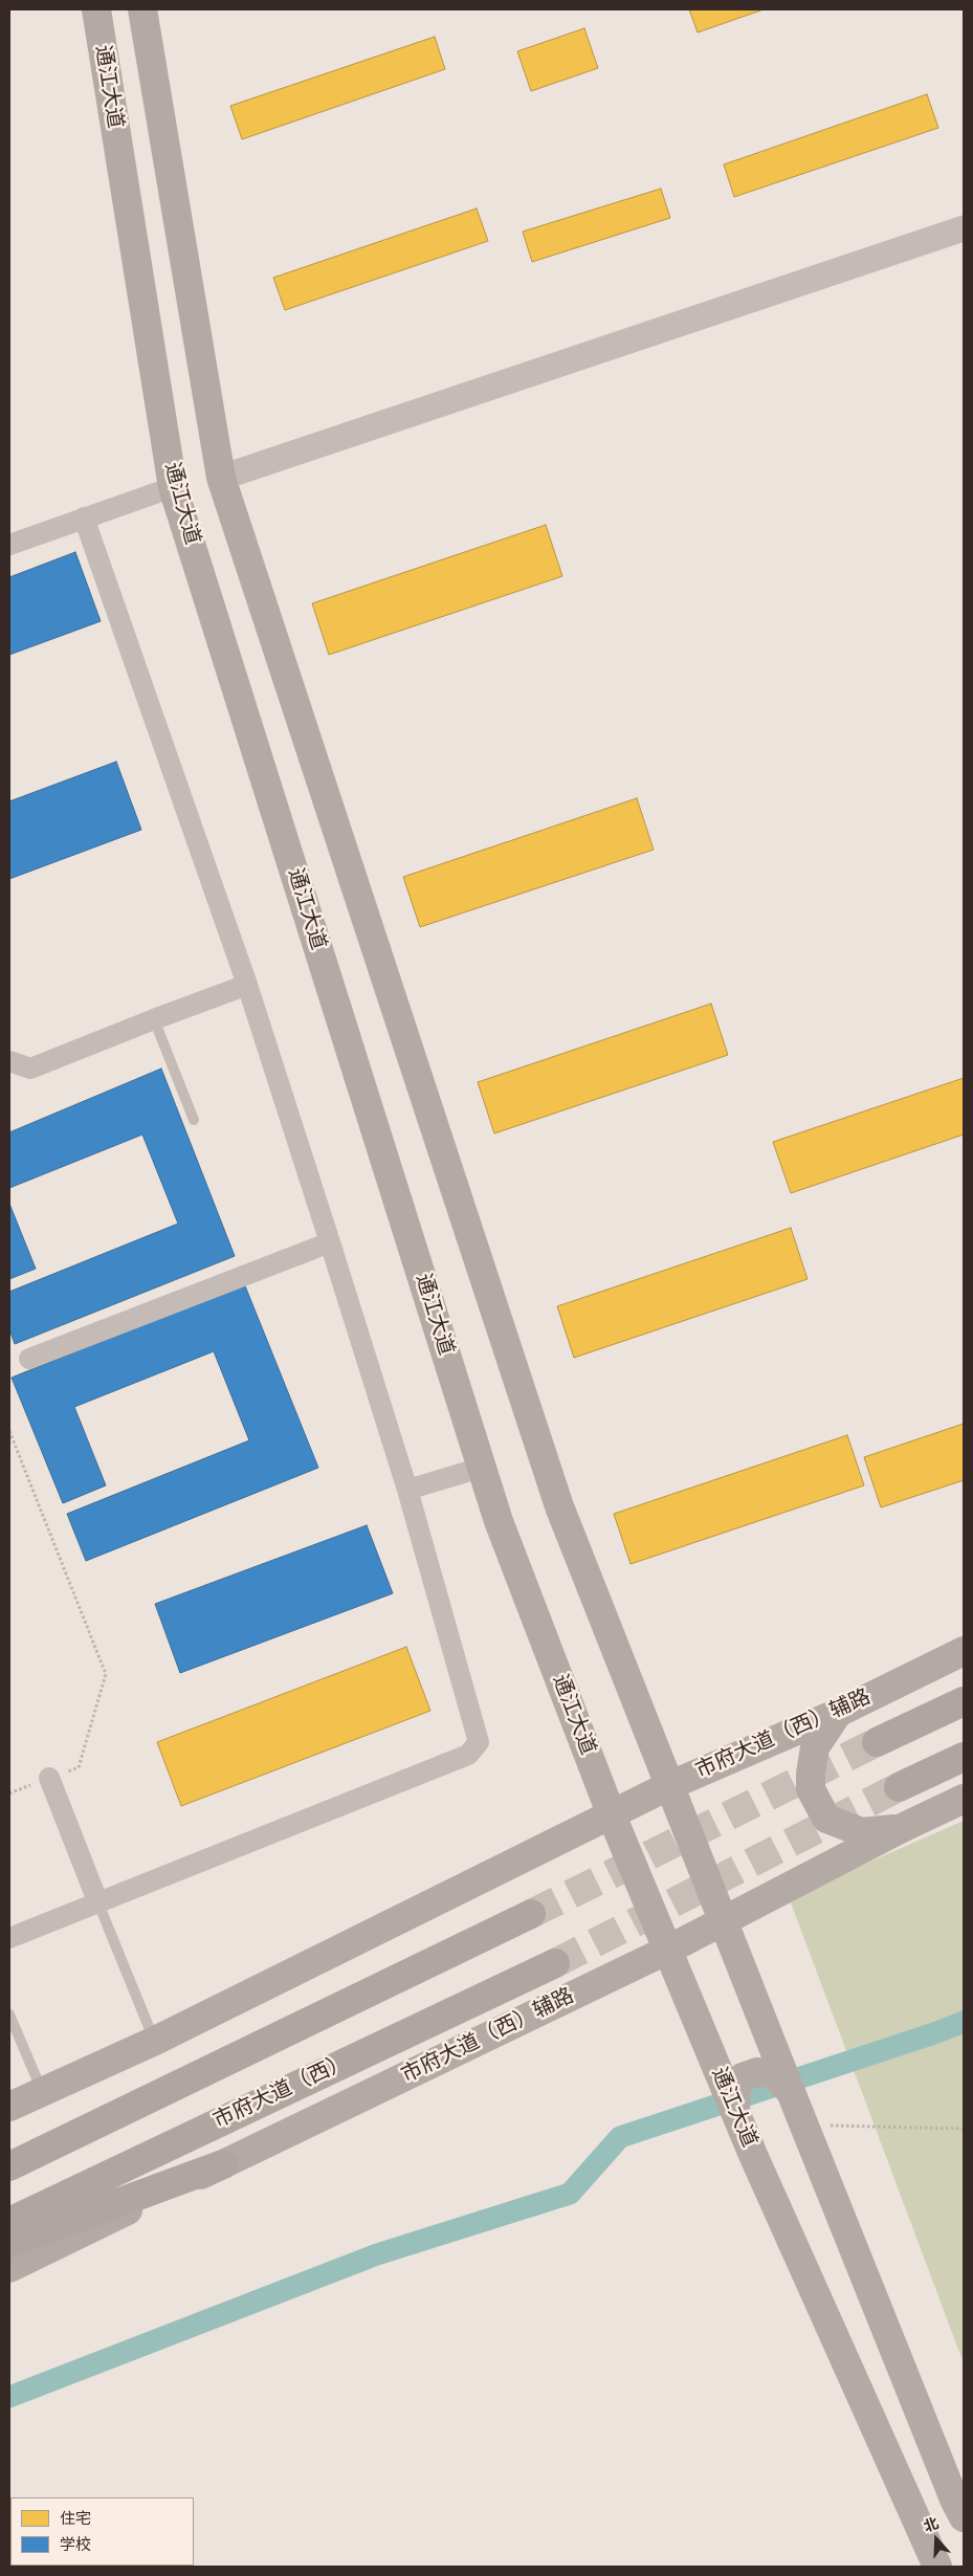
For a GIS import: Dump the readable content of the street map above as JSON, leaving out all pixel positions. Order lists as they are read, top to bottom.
{
  "streets": {
    "highway": ["市府大道（西）"],
    "main road": ["通江大道", "市府大道（西）辅路"]
  },
  "crossings": [
    ["通江大道", "市府大道（西）辅路"]
  ],
  "legend": ["住宅", "学校"],
  "north": "top"
}
